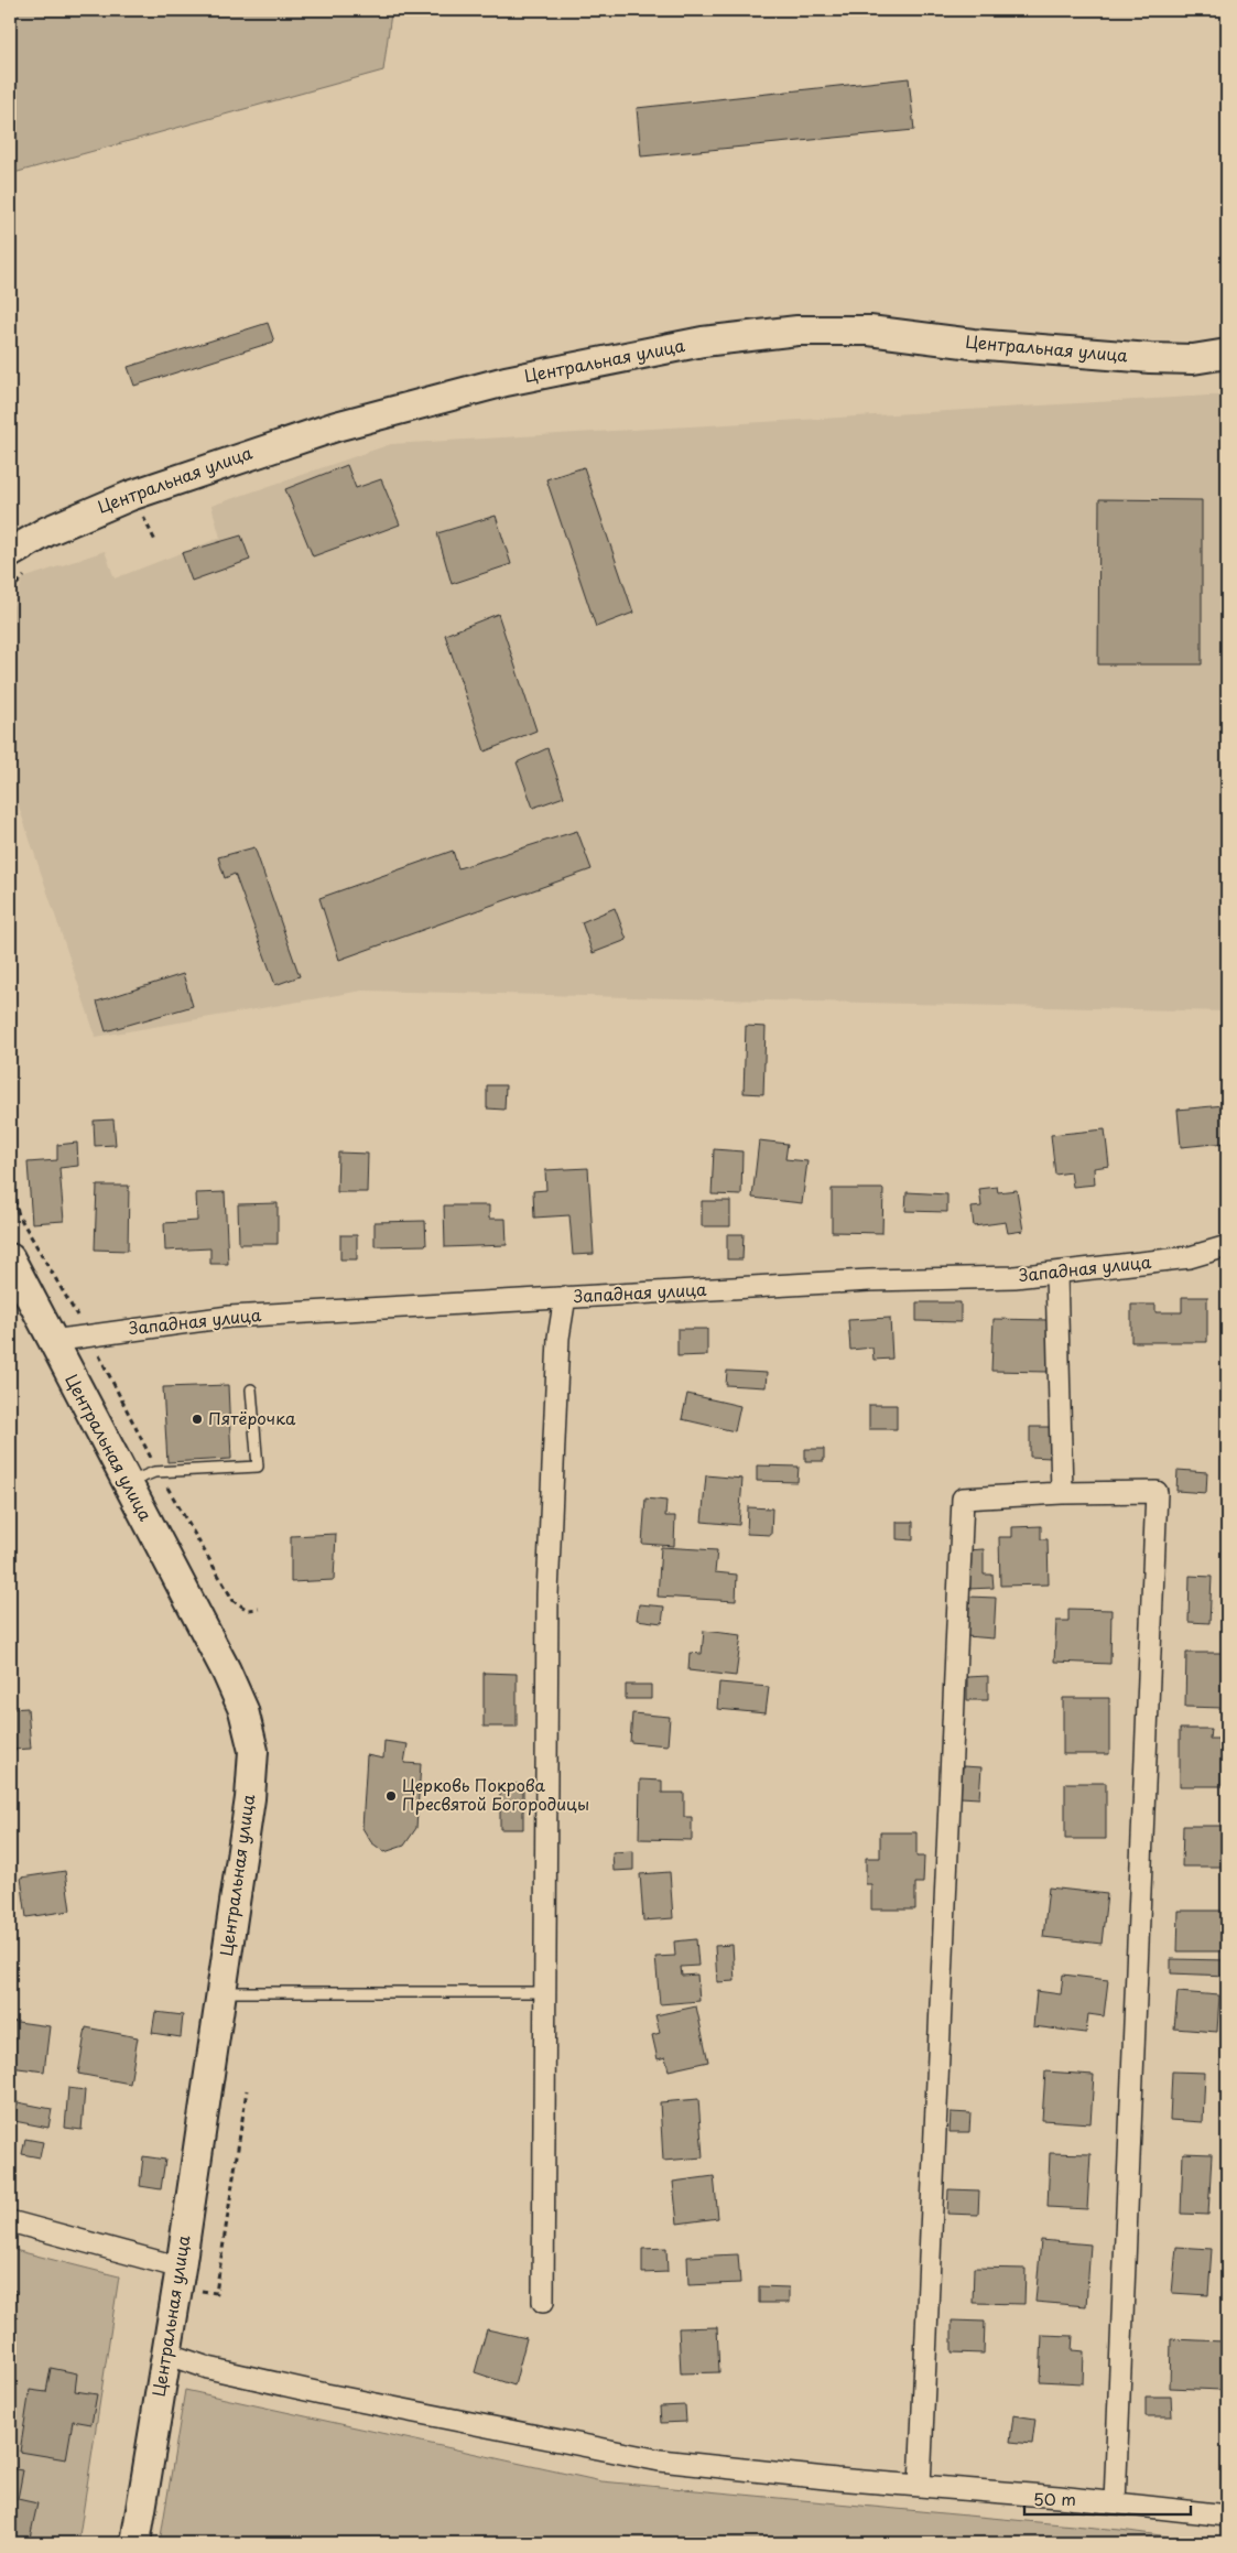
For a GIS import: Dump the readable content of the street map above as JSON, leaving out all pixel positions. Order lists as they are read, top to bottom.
{
  "streets": {
    "street": ["Центральная улица", "Западная улица"]
  },
  "crossings": [
    ["Центральная улица", "Западная улица"]
  ],
  "places": ["Пятёрочка", "Церковь Покрова Пресвятой Богородицы"],
  "scale_bar": "50 m"
}
